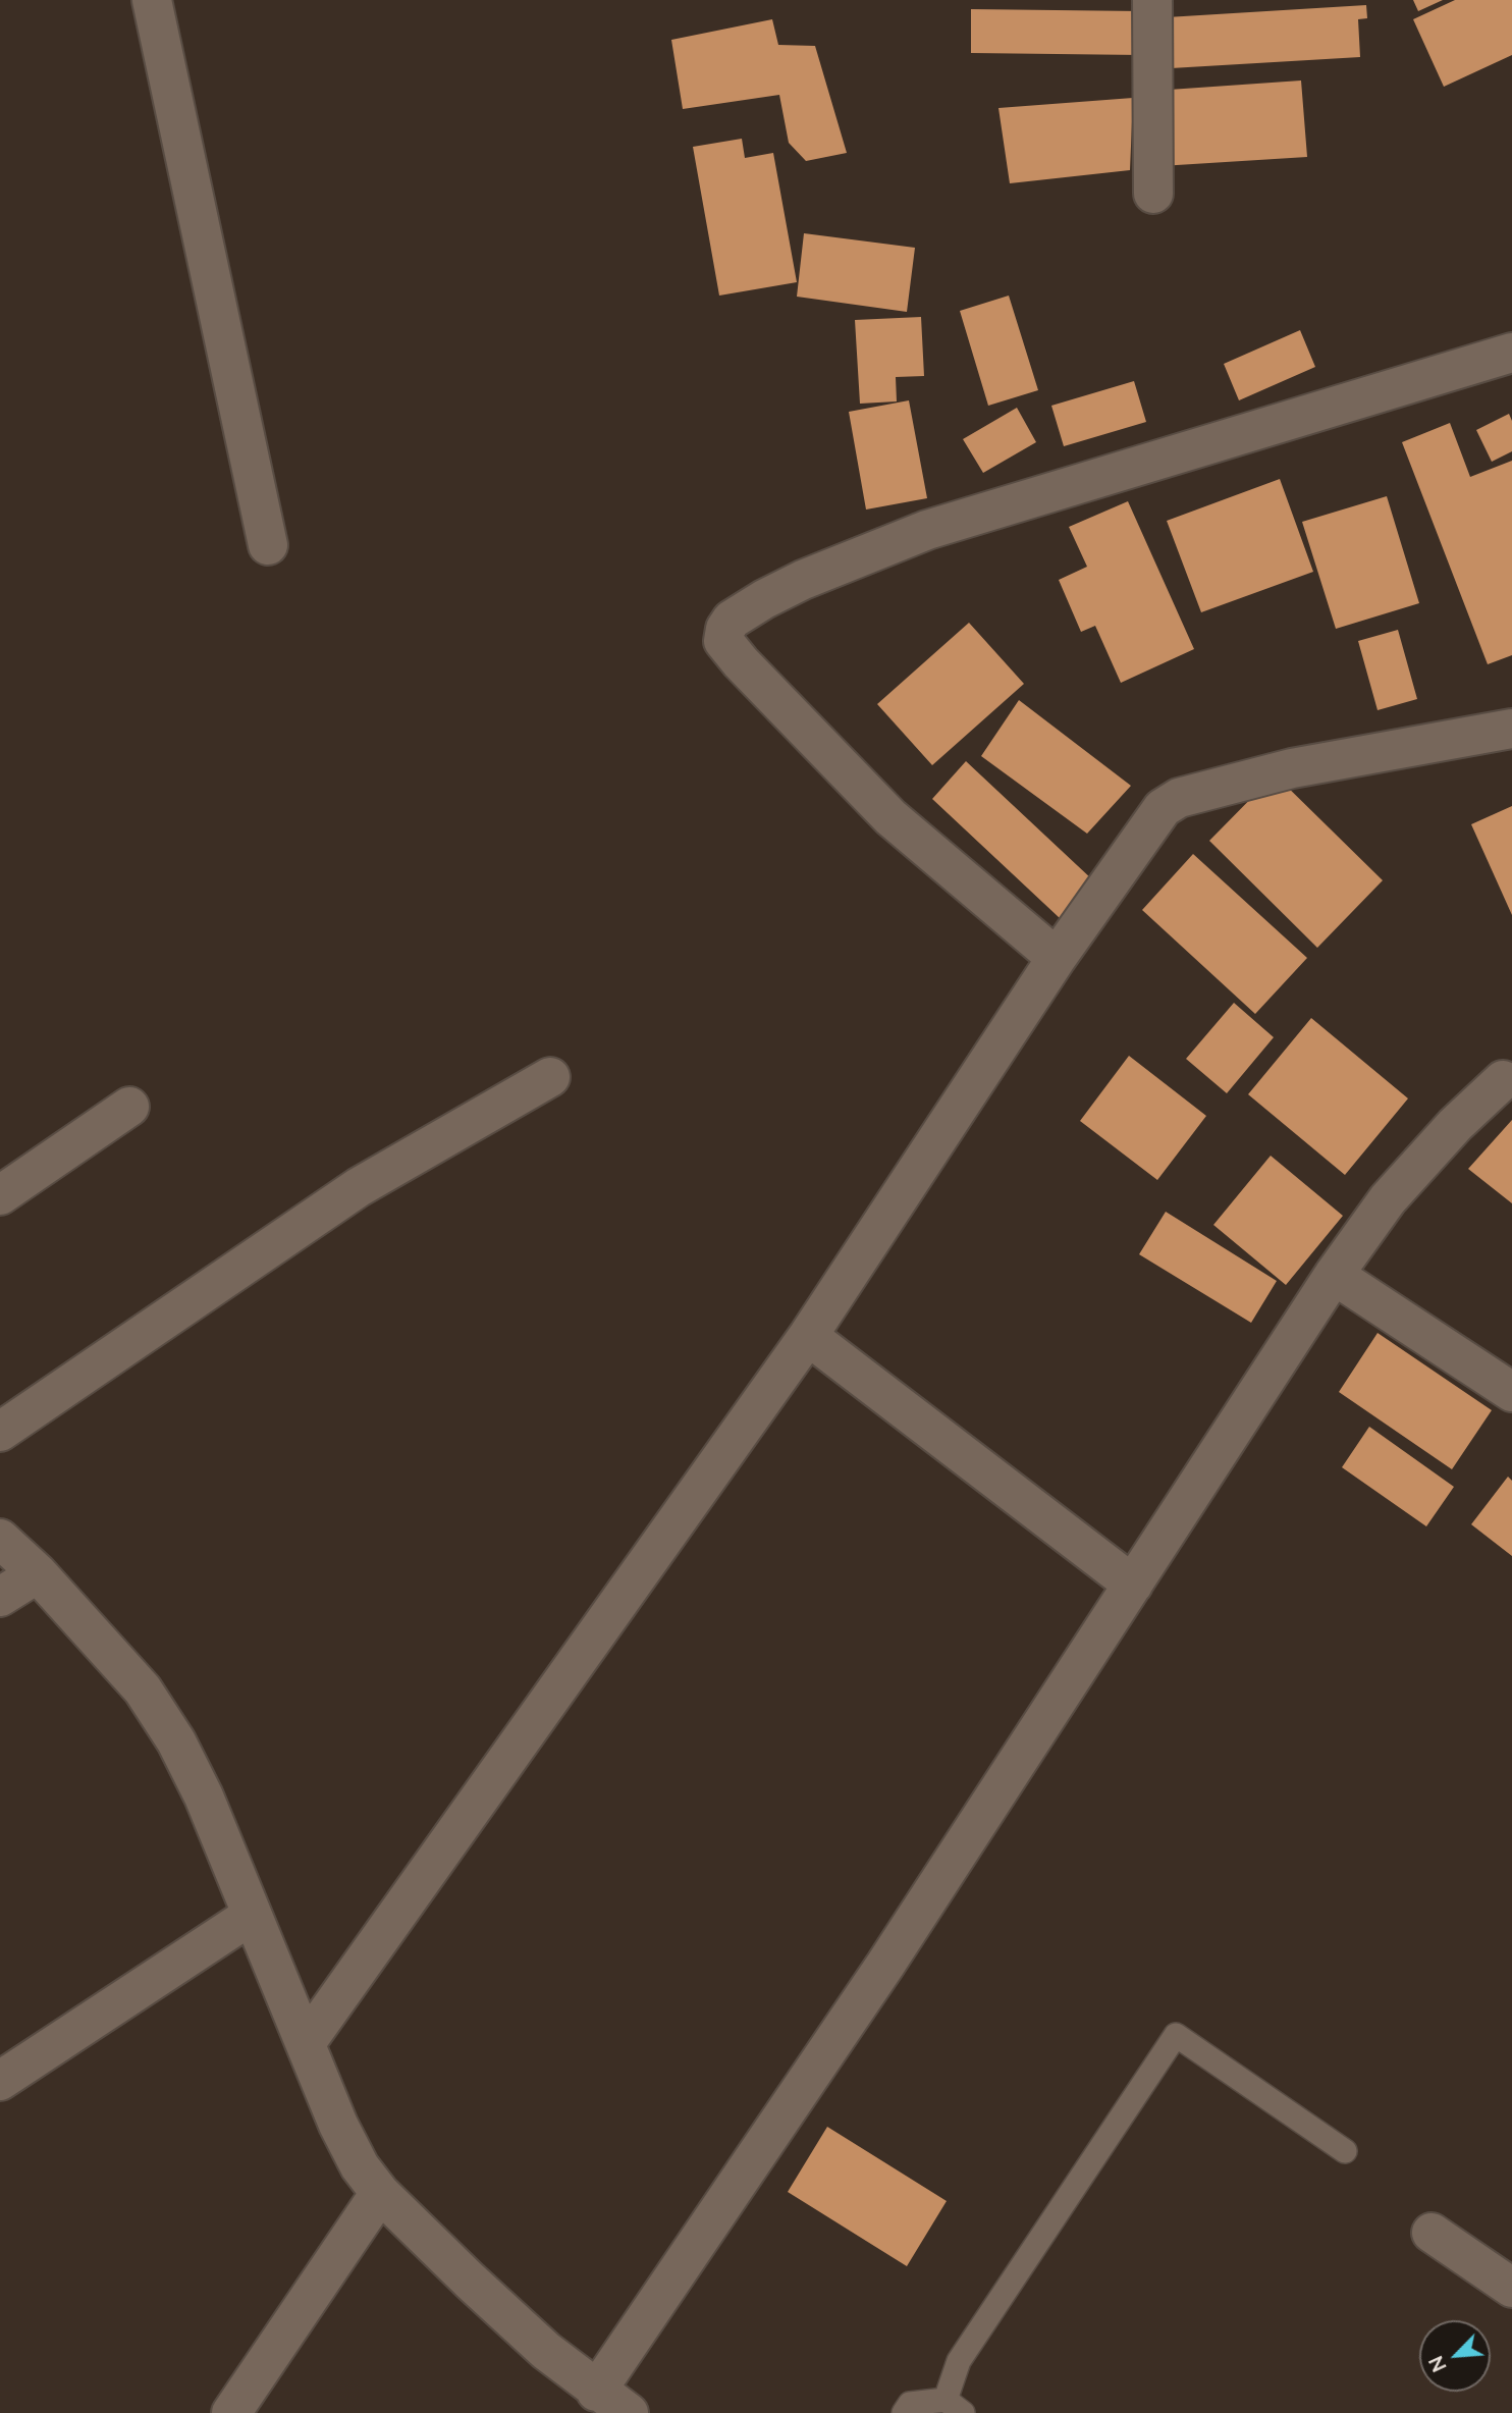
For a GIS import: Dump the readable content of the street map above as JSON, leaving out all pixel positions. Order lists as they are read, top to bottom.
{
  "north": "bottom left"
}
